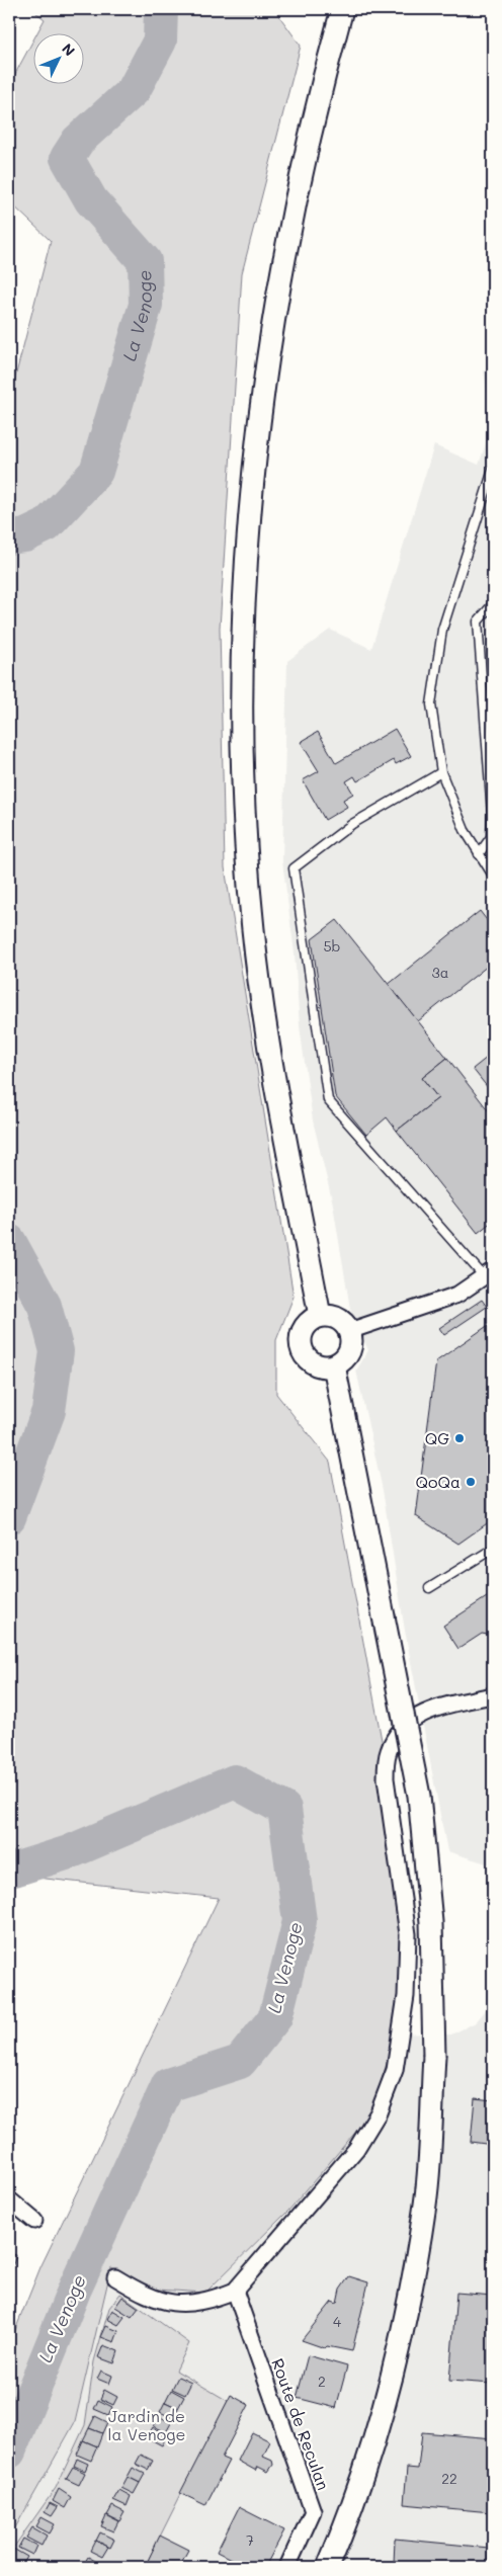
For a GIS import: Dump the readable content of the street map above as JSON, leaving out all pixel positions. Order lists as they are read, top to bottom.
{
  "streets": {
    "street": ["Route de Reculan"]
  },
  "water": ["La Venoge"],
  "parks": ["Jardin de la Venoge"],
  "places": ["QG", "QoQa"],
  "house_numbers": [
    "5b",
    "3a",
    "4",
    "2",
    "22",
    "7"
  ],
  "north": "top right"
}
